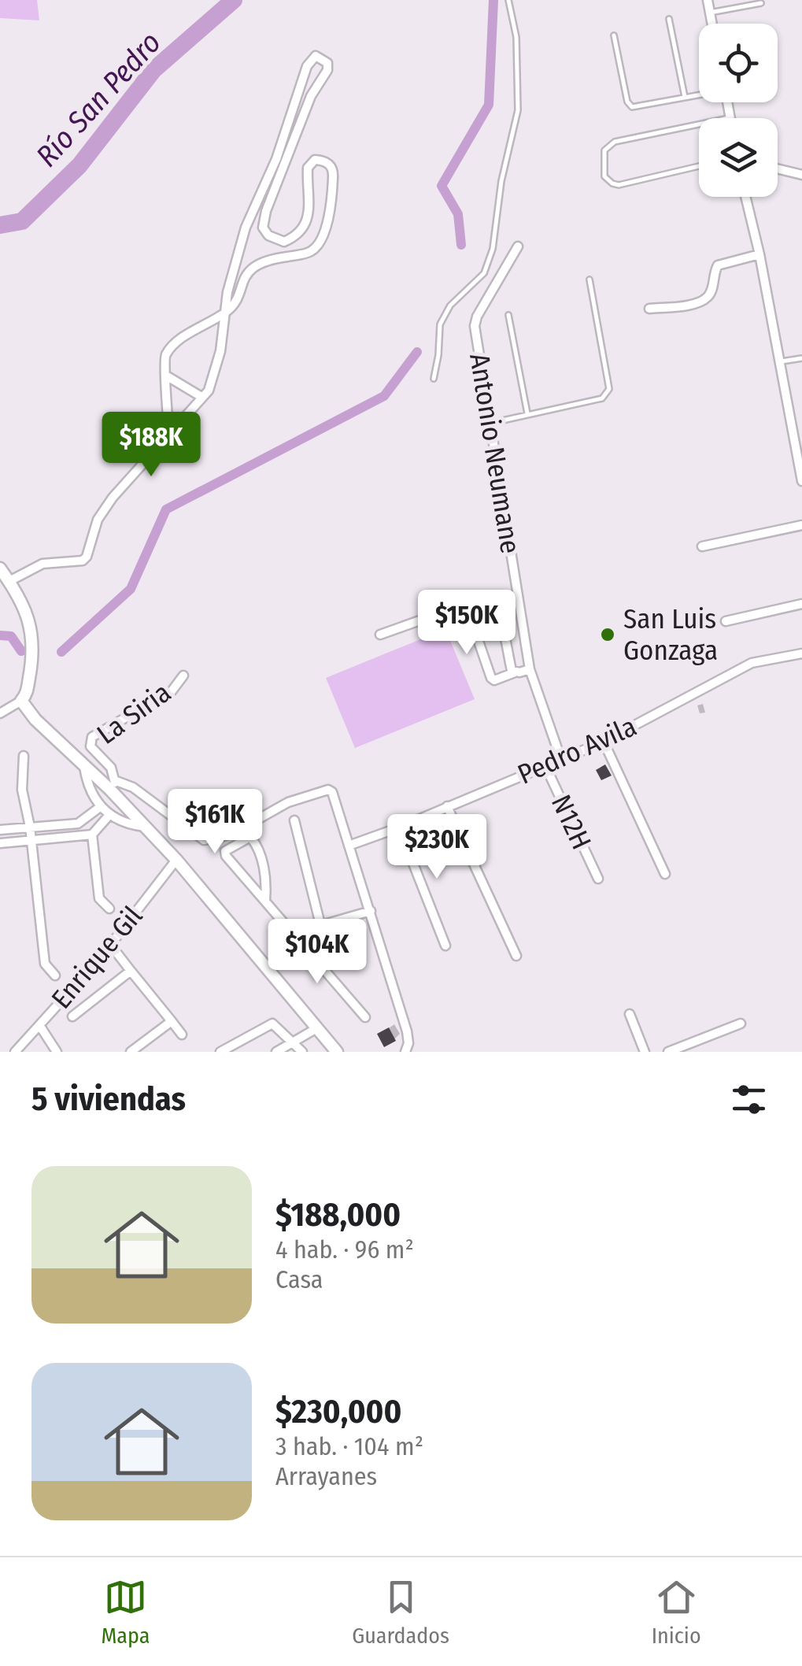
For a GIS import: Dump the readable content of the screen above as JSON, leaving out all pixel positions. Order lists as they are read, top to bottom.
{
  "streets": {
    "street": [
      "Antonio Neumane",
      "La Siria",
      "Pedro Avila",
      "N12H",
      "Enrique Gil"
    ]
  },
  "crossings": [
    ["Antonio Neumane", "Pedro Avila"],
    ["Pedro Avila", "N12H"]
  ],
  "water": ["Río San Pedro"],
  "places": ["San Luis Gonzaga"],
  "page": {
    "price": [
      "$188K",
      "$150K",
      "$161K",
      "$230K",
      "$104K"
    ],
    "heading": "5 viviendas",
    "list": [
      {
        "name": "$188,000",
        "note": "4 hab. · 96 m² · Casa"
      },
      {
        "name": "$230,000",
        "note": "3 hab. · 104 m² · Arrayanes"
      }
    ],
    "tabs": ["Mapa", "Guardados", "Inicio"]
  }
}
